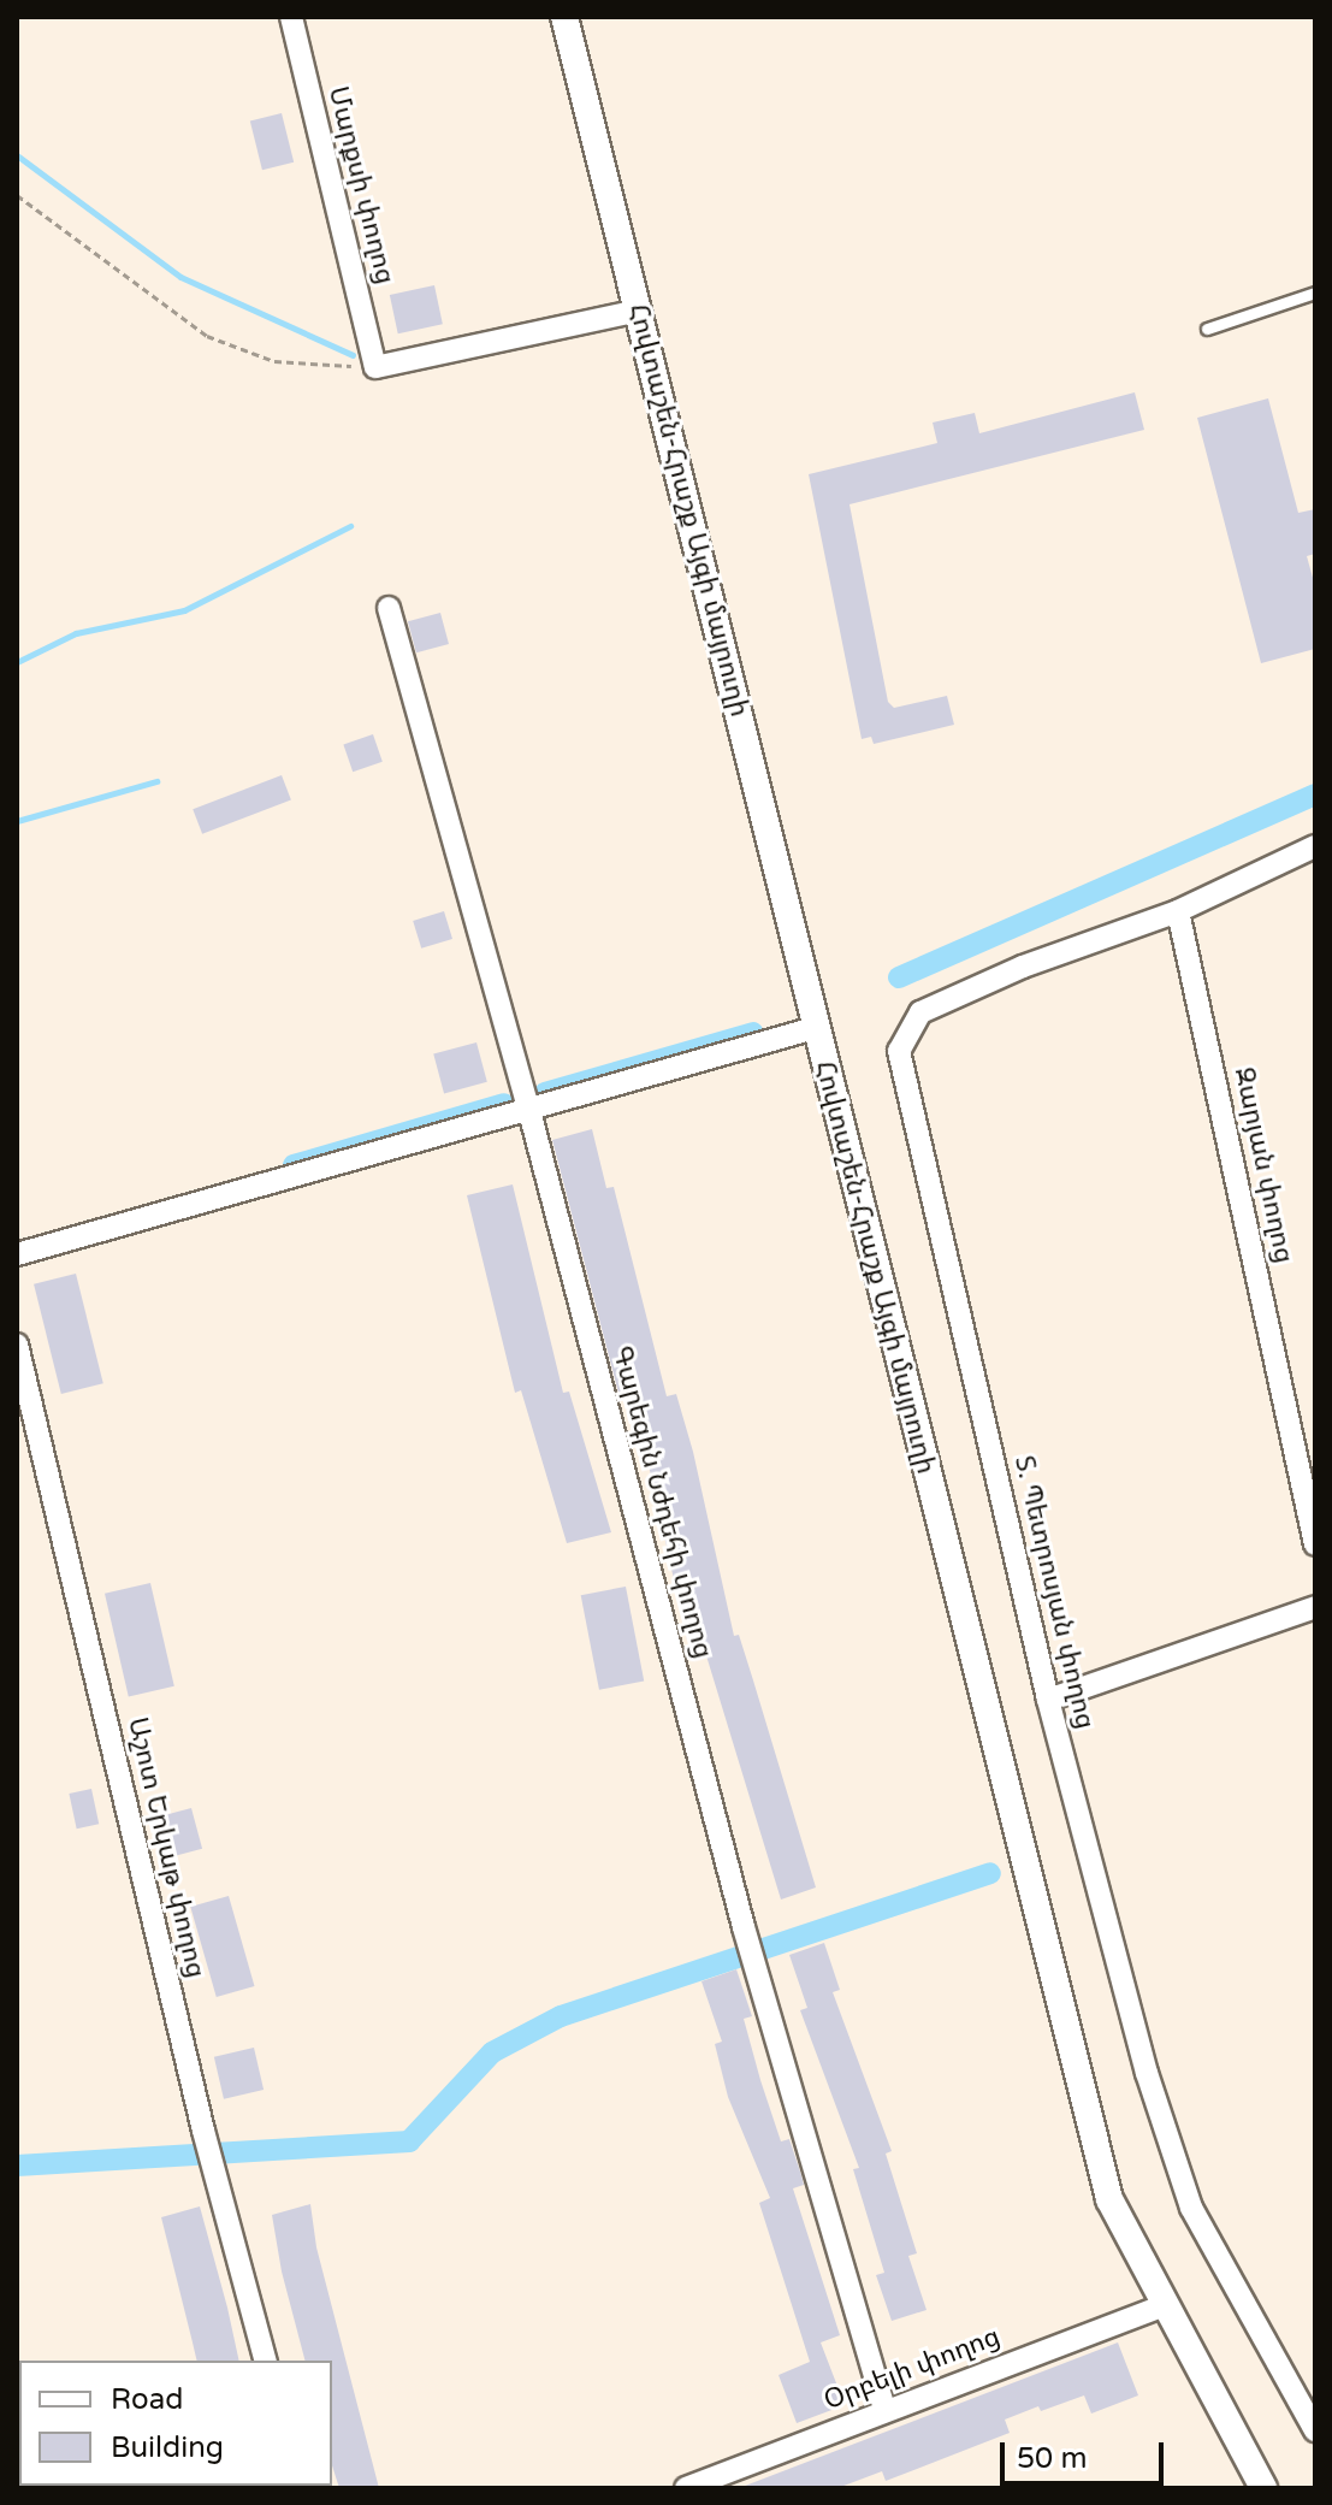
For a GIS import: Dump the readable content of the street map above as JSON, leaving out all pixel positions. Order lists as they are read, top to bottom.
{
  "streets": {
    "street": [
      "Մարքսի փողոց",
      "Հովտաշեն-Հրաշք Այգի մայրուղի",
      "Զարյան փողոց",
      "Գարեգին Նժդեհի փողոց",
      "Տ. Պետրոսյան փողոց",
      "Աշոտ Երկաթ փողոց",
      "Օրբելի փողոց"
    ]
  },
  "crossings": [
    ["Հովտաշեն-Հրաշք Այգի մայրուղի", "Օրբելի փողոց"],
    ["Զարյան փողոց", "Տ. Պետրոսյան փողոց"],
    ["Գարեգին Նժդեհի փողոց", "Օրբելի փողոց"]
  ],
  "legend": ["Road", "Building"],
  "scale_bar": "50 m"
}
